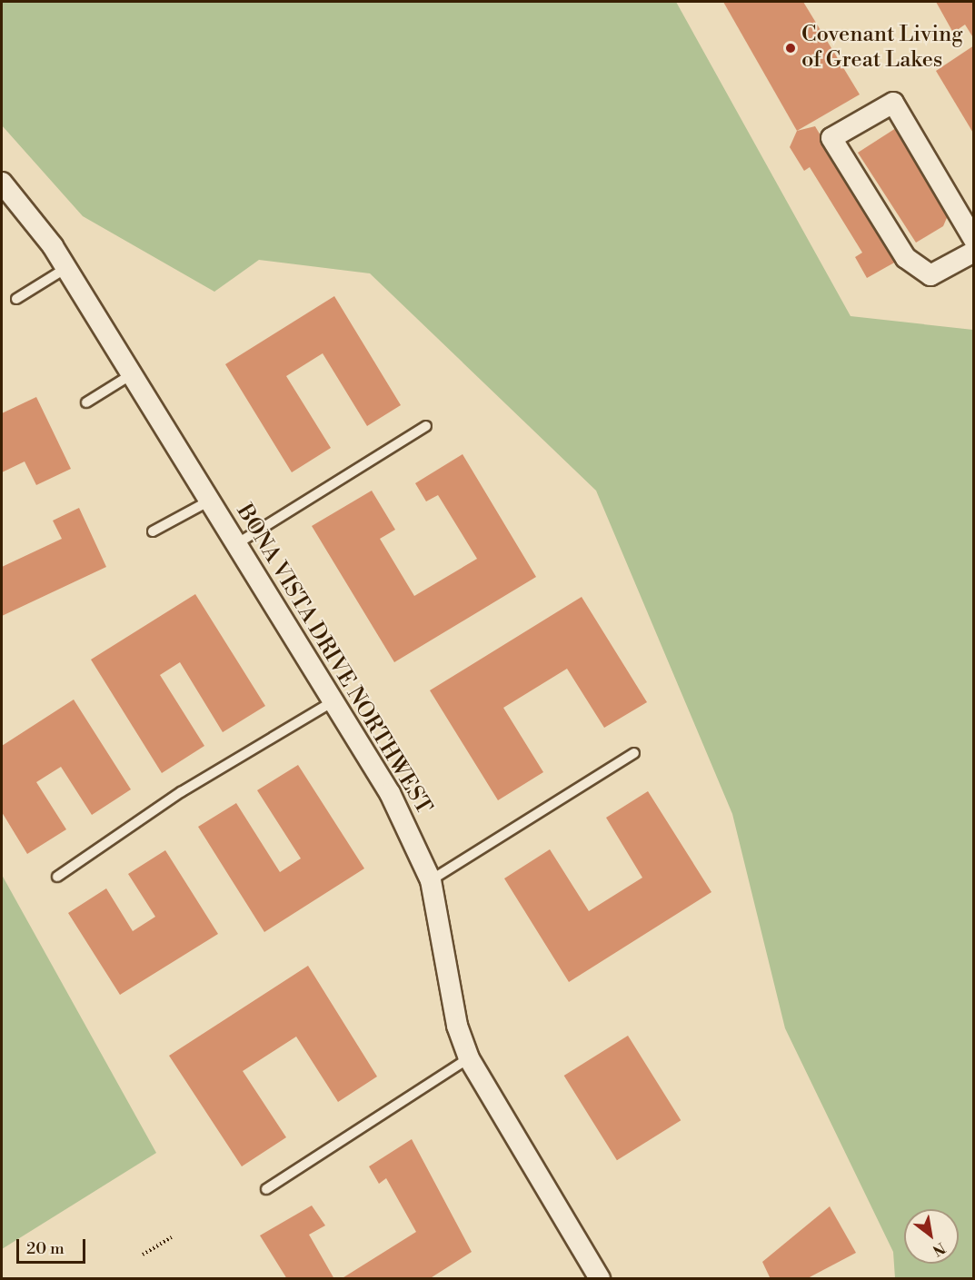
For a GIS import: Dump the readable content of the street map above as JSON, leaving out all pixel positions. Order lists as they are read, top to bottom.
{
  "streets": {
    "street": ["BONA VISTA DRIVE NORTHWEST"]
  },
  "places": ["Covenant Living of Great Lakes"],
  "scale_bar": "20 m",
  "north": "bottom right"
}
